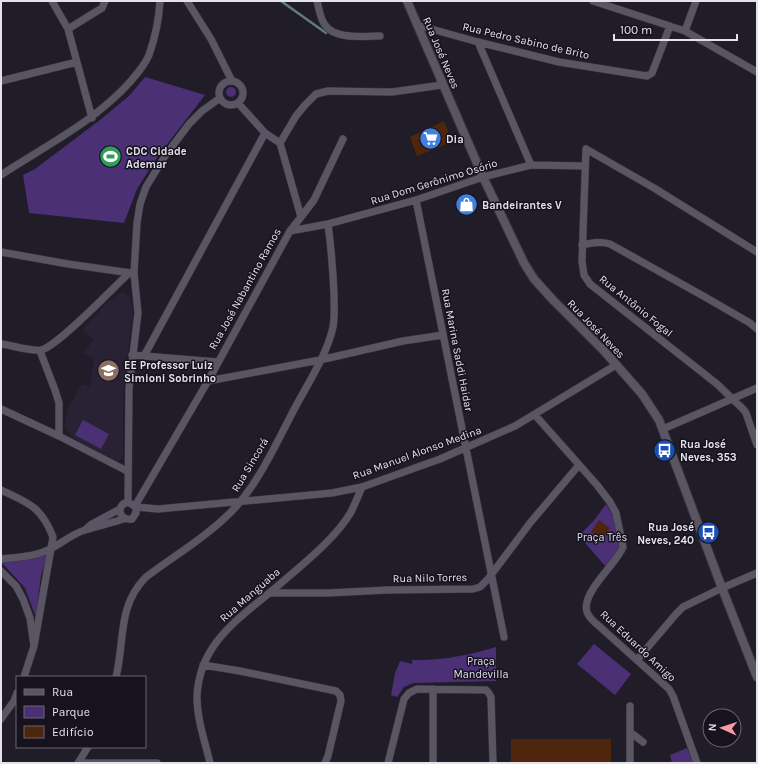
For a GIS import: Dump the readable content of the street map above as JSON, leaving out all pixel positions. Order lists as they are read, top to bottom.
{
  "streets": {
    "street": [
      "Rua Pedro Sabino de Brito",
      "Rua José Neves",
      "Rua Dom Gerônimo Osório",
      "Rua José Nabantino Ramos",
      "Rua Antônio Fogal",
      "Rua Marina Saddi Haidar",
      "Rua Manuel Alonso Medina",
      "Rua Sincorá",
      "Rua Nilo Torres",
      "Rua Manguaba",
      "Rua Eduardo Amigo"
    ]
  },
  "crossings": [
    ["Rua Pedro Sabino de Brito", "Rua José Neves"],
    ["Rua José Neves", "Rua Dom Gerônimo Osório"],
    ["Rua José Neves", "Rua Manuel Alonso Medina"],
    ["Rua Dom Gerônimo Osório", "Rua José Nabantino Ramos"],
    ["Rua Dom Gerônimo Osório", "Rua Antônio Fogal"],
    ["Rua Dom Gerônimo Osório", "Rua Marina Saddi Haidar"],
    ["Rua Dom Gerônimo Osório", "Rua Sincorá"],
    ["Rua José Nabantino Ramos", "Rua Manuel Alonso Medina"],
    ["Rua Marina Saddi Haidar", "Rua Manuel Alonso Medina"],
    ["Rua Marina Saddi Haidar", "Rua Nilo Torres"],
    ["Rua Manuel Alonso Medina", "Rua Sincorá"],
    ["Rua Manuel Alonso Medina", "Rua Manguaba"],
    ["Rua Manuel Alonso Medina", "Rua Eduardo Amigo"],
    ["Rua Nilo Torres", "Rua Manguaba"],
    ["Rua Nilo Torres", "Rua Eduardo Amigo"]
  ],
  "parks": ["Praça Três", "Praça Mandevilla"],
  "places": {
    "supermarket": ["Dia"],
    "sports": ["CDC Cidade Ademar"],
    "shop": ["Bandeirantes V"],
    "school or university": ["EE Professor Luiz Simioni Sobrinho"],
    "bus stop": ["Rua José Neves, 353", "Rua José Neves, 240"]
  },
  "legend": ["Rua", "Parque", "Edifício"],
  "scale_bar": "100 m",
  "north": "left"
}
